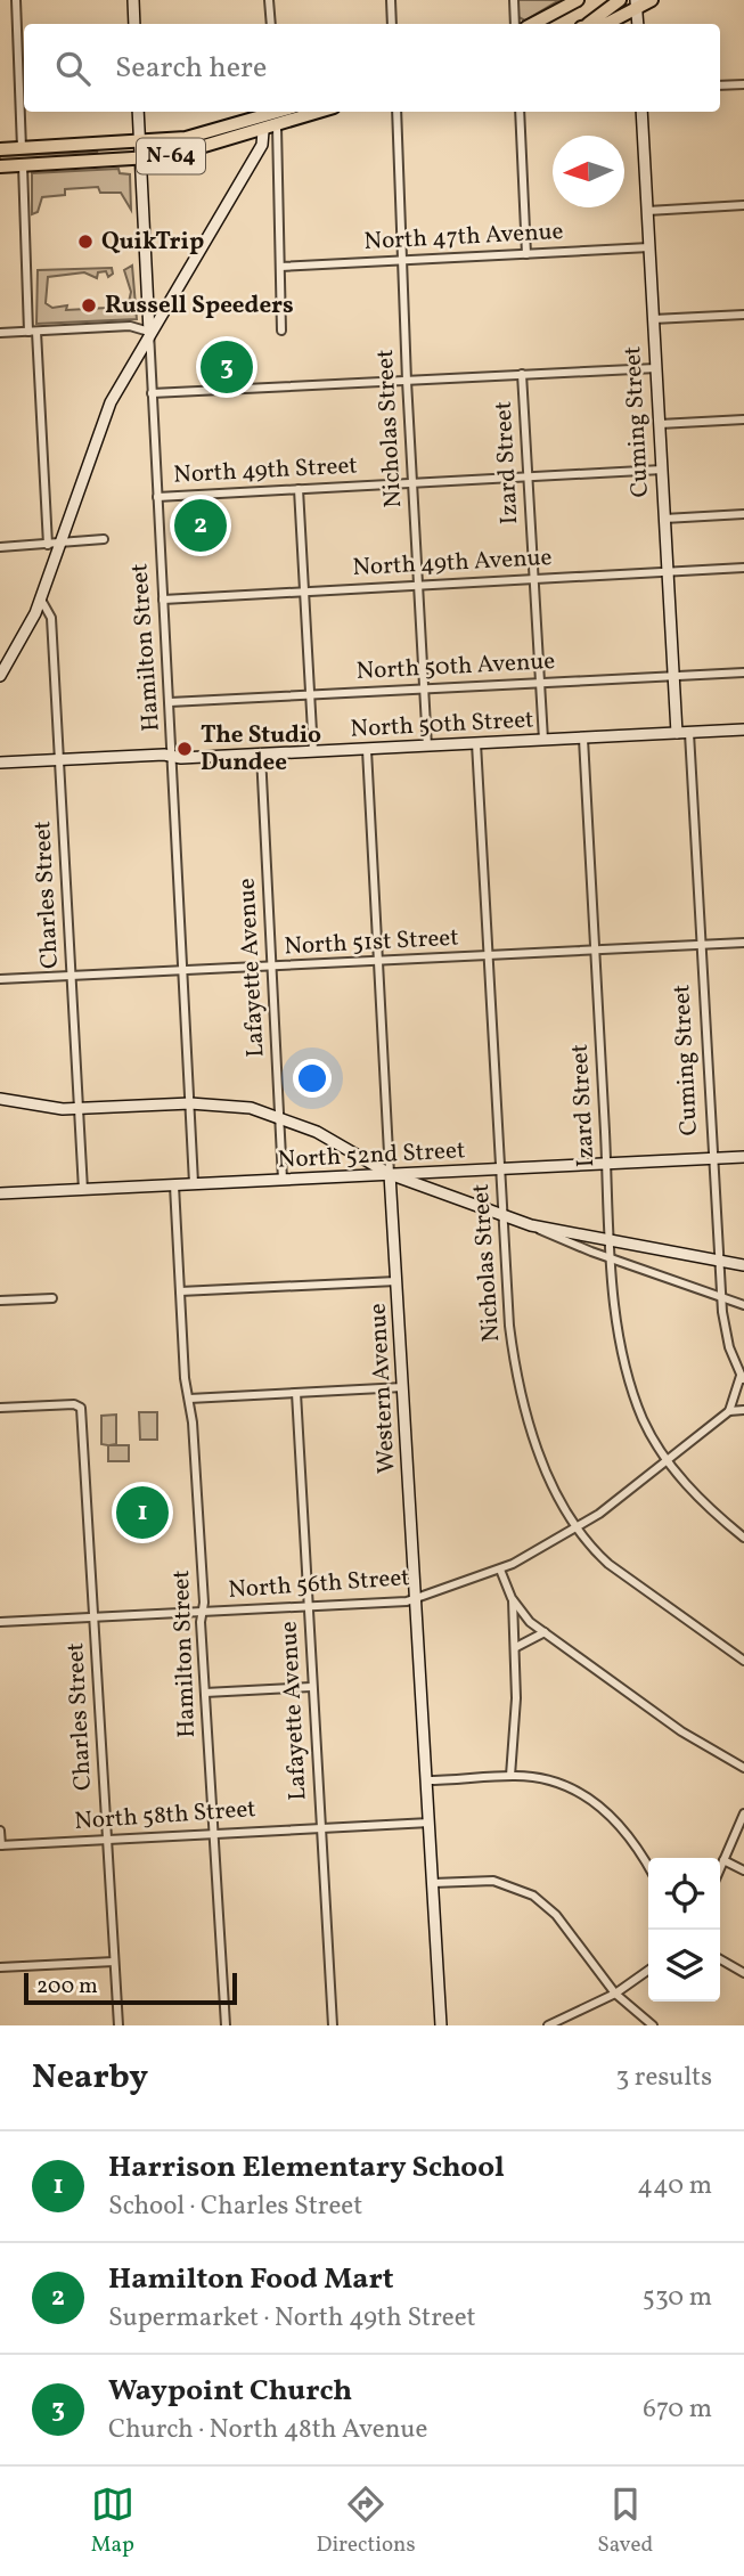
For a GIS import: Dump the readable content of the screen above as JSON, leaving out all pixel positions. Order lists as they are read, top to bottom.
{
  "streets": {
    "main road": ["N-64"],
    "street": [
      "North 47th Avenue",
      "Cuming Street",
      "Nicholas Street",
      "Izard Street",
      "North 49th Street",
      "North 49th Avenue",
      "Hamilton Street",
      "North 50th Avenue",
      "North 50th Street",
      "Charles Street",
      "North 51st Street",
      "Lafayette Avenue",
      "North 52nd Street",
      "Western Avenue",
      "North 56th Street",
      "North 58th Street"
    ]
  },
  "crossings": [
    ["N-64", "Hamilton Street"],
    ["North 47th Avenue", "Cuming Street"],
    ["North 47th Avenue", "Nicholas Street"],
    ["Cuming Street", "North 49th Street"],
    ["Cuming Street", "North 49th Avenue"],
    ["Cuming Street", "North 50th Avenue"],
    ["Cuming Street", "North 50th Street"],
    ["Cuming Street", "North 51st Street"],
    ["Cuming Street", "North 52nd Street"],
    ["Nicholas Street", "North 49th Street"],
    ["Nicholas Street", "North 49th Avenue"],
    ["Nicholas Street", "North 50th Avenue"],
    ["Nicholas Street", "North 50th Street"],
    ["Nicholas Street", "North 51st Street"],
    ["Nicholas Street", "North 52nd Street"],
    ["Nicholas Street", "North 56th Street"],
    ["Izard Street", "North 49th Street"],
    ["Izard Street", "North 49th Avenue"],
    ["Izard Street", "North 50th Avenue"],
    ["Izard Street", "North 50th Street"],
    ["Izard Street", "North 51st Street"],
    ["Izard Street", "North 52nd Street"],
    ["Izard Street", "North 56th Street"],
    ["North 49th Street", "Hamilton Street"],
    ["North 49th Avenue", "Hamilton Street"],
    ["Hamilton Street", "North 50th Avenue"],
    ["Hamilton Street", "North 50th Street"],
    ["Hamilton Street", "North 51st Street"],
    ["Hamilton Street", "North 52nd Street"],
    ["Hamilton Street", "North 56th Street"],
    ["Hamilton Street", "North 58th Street"],
    ["North 50th Street", "Charles Street"],
    ["North 50th Street", "Lafayette Avenue"],
    ["North 50th Street", "Western Avenue"],
    ["Charles Street", "North 51st Street"],
    ["Charles Street", "North 52nd Street"],
    ["Charles Street", "North 56th Street"],
    ["Charles Street", "North 58th Street"],
    ["North 51st Street", "Lafayette Avenue"],
    ["North 51st Street", "Western Avenue"],
    ["Lafayette Avenue", "North 52nd Street"],
    ["Lafayette Avenue", "North 56th Street"],
    ["Lafayette Avenue", "North 58th Street"],
    ["North 52nd Street", "Western Avenue"],
    ["Western Avenue", "North 56th Street"],
    ["Western Avenue", "North 58th Street"]
  ],
  "places": ["QuikTrip", "Russell Speeders", "The Studio Dundee"],
  "scale_bar": "200 m",
  "north": "left",
  "page": {
    "search": "Search here",
    "pins": ["3", "2", "1"],
    "scale": "200 m",
    "heading": ["Nearby", "3 results"],
    "list": [
      {
        "mark": "1",
        "name": "Harrison Elementary School",
        "note": "School · Charles Street",
        "value": "440 m"
      },
      {
        "mark": "2",
        "name": "Hamilton Food Mart",
        "note": "Supermarket · North 49th Street",
        "value": "530 m"
      },
      {
        "mark": "3",
        "name": "Waypoint Church",
        "note": "Church · North 48th Avenue",
        "value": "670 m"
      }
    ],
    "nav": ["Map", "Directions", "Saved"]
  }
}
